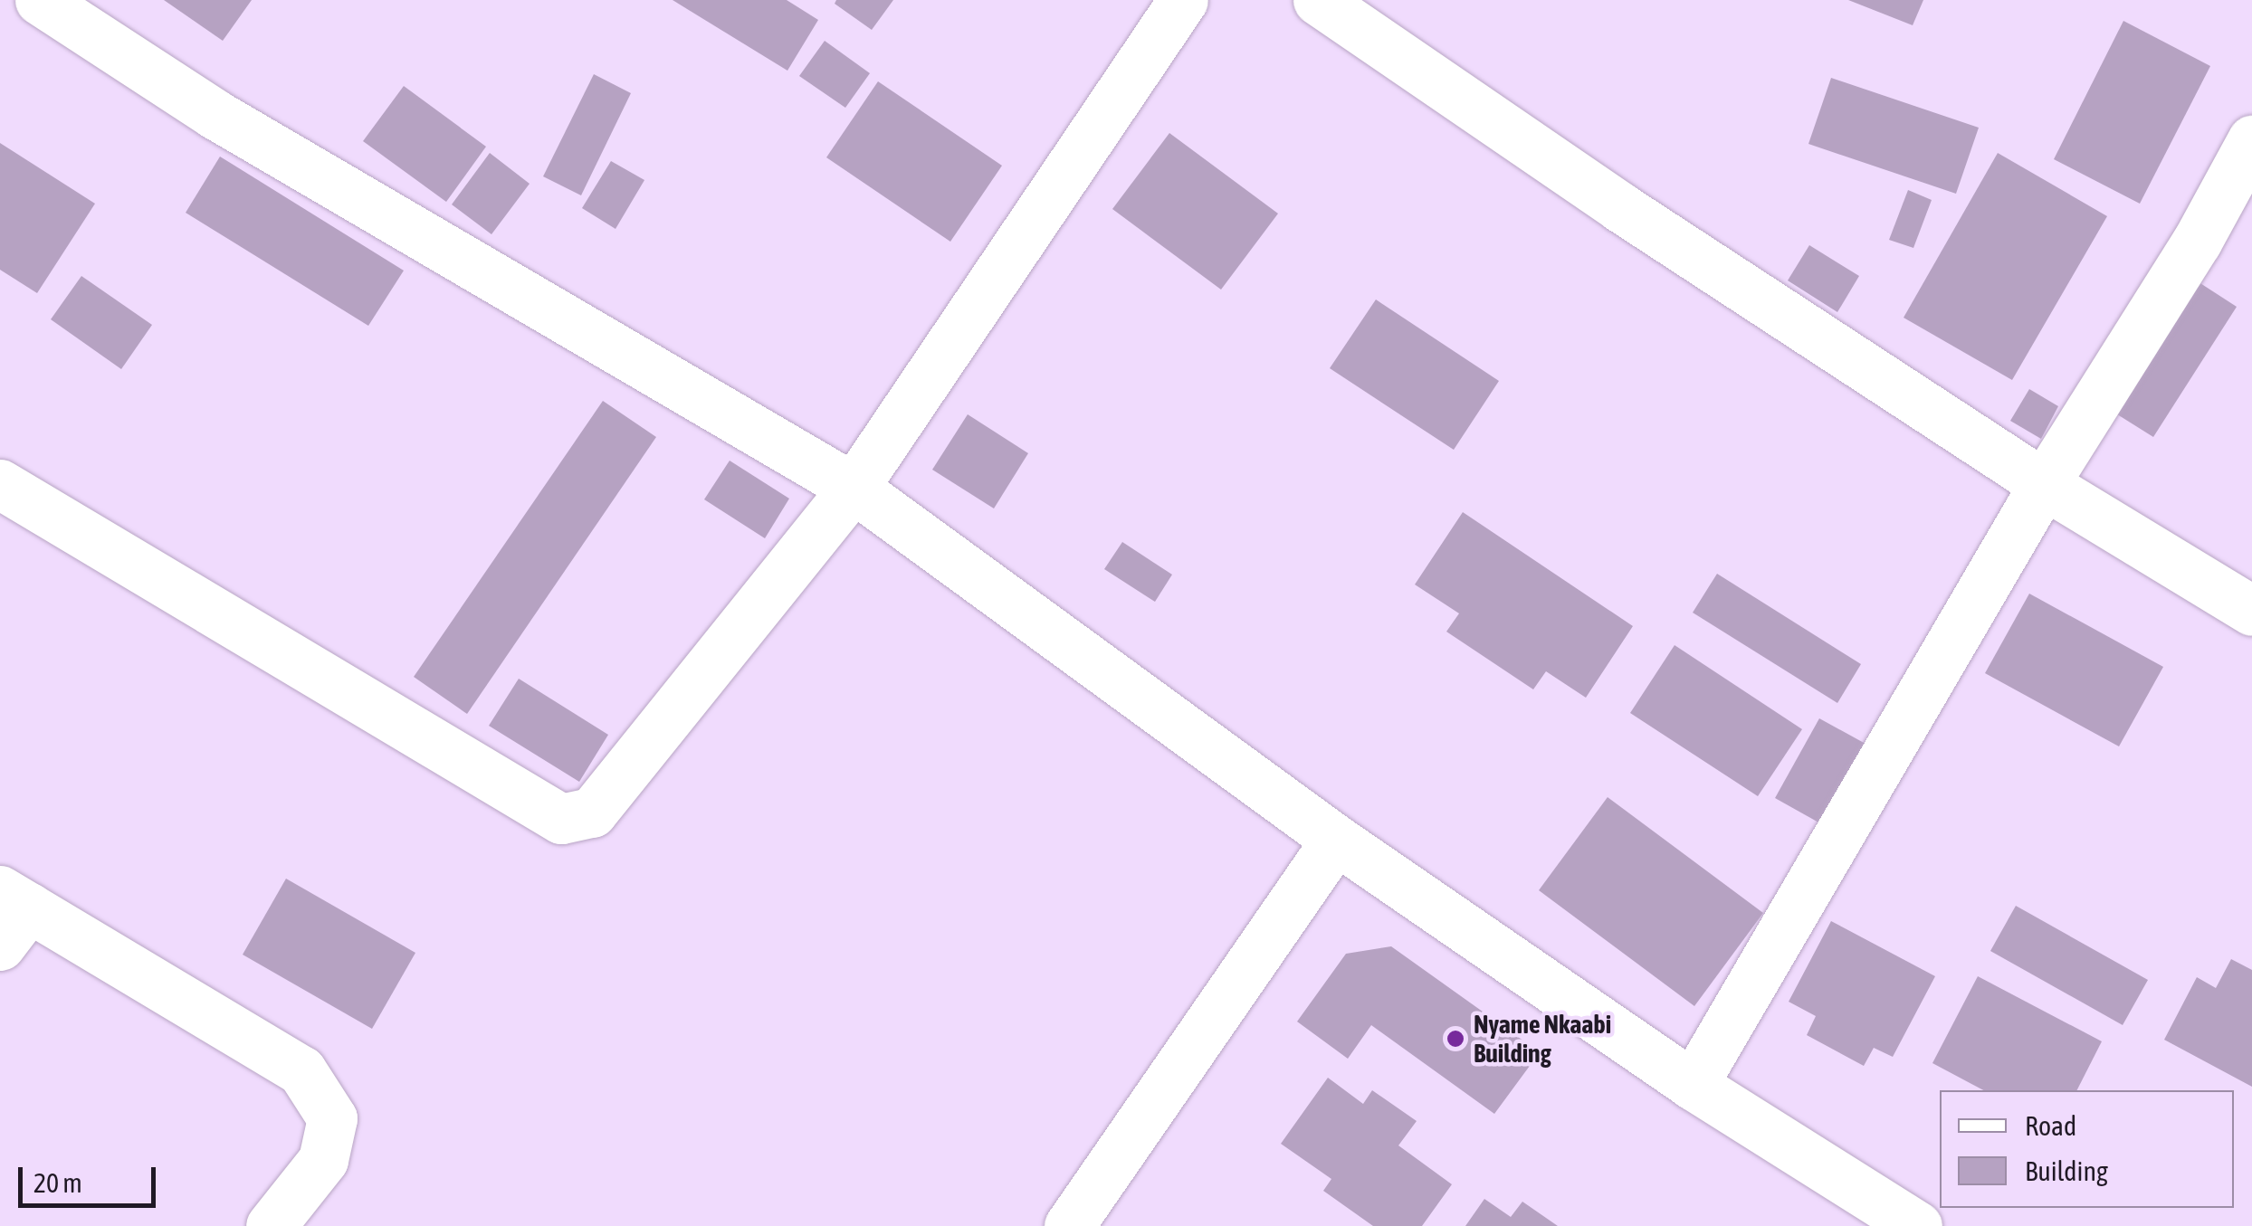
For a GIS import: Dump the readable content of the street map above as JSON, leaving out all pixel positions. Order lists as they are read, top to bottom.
{
  "places": ["Nyame Nkaabi Building"],
  "legend": ["Road", "Building"],
  "scale_bar": "20 m"
}
